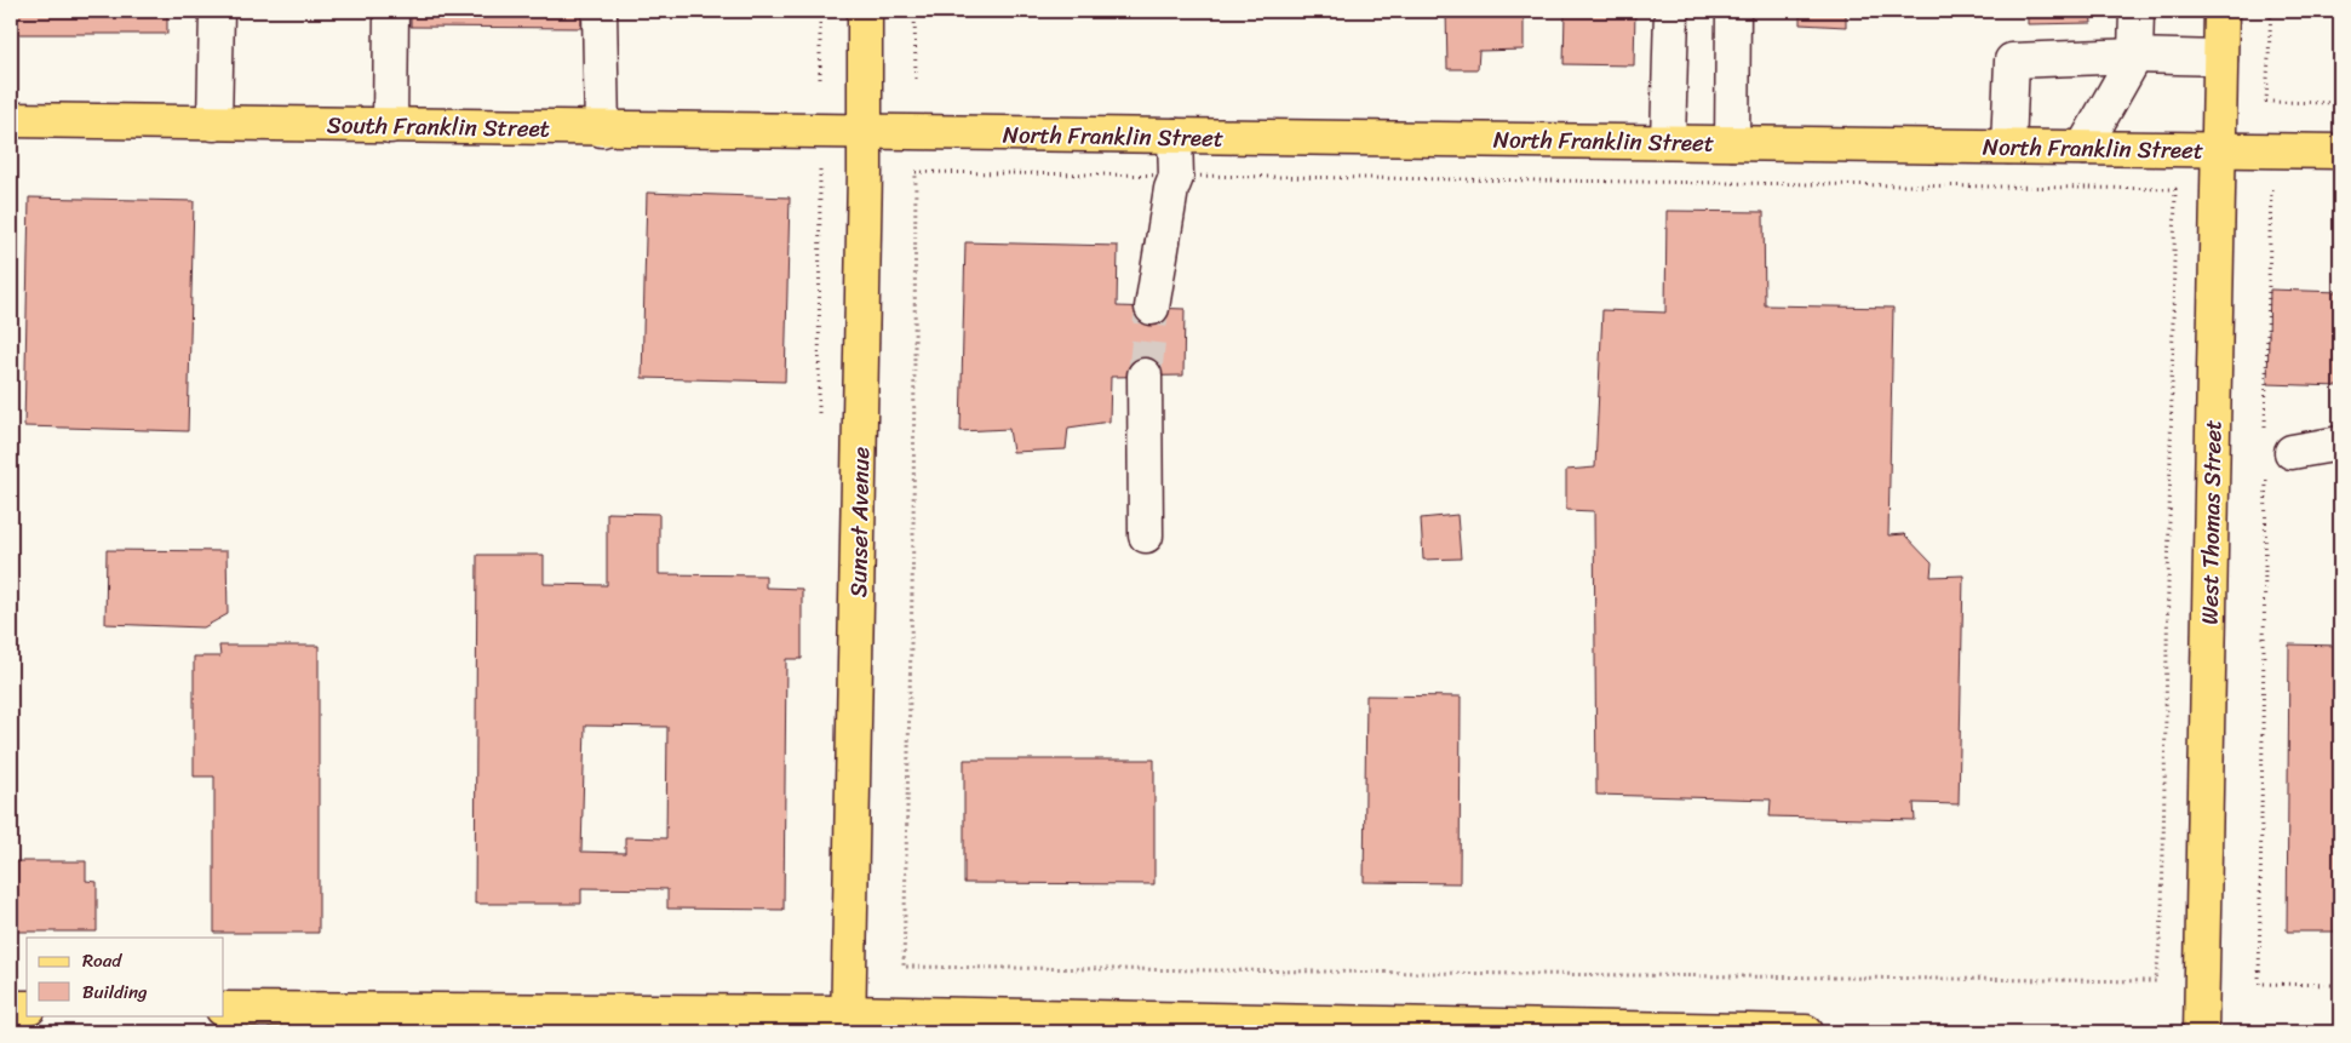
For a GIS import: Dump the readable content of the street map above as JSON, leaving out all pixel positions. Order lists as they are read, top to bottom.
{
  "streets": {
    "main road": [
      "South Franklin Street",
      "North Franklin Street",
      "Sunset Avenue",
      "West Thomas Street"
    ]
  },
  "crossings": [
    ["South Franklin Street", "North Franklin Street"],
    ["South Franklin Street", "Sunset Avenue"],
    ["North Franklin Street", "Sunset Avenue"],
    ["North Franklin Street", "West Thomas Street"]
  ],
  "legend": ["Road", "Building"]
}
